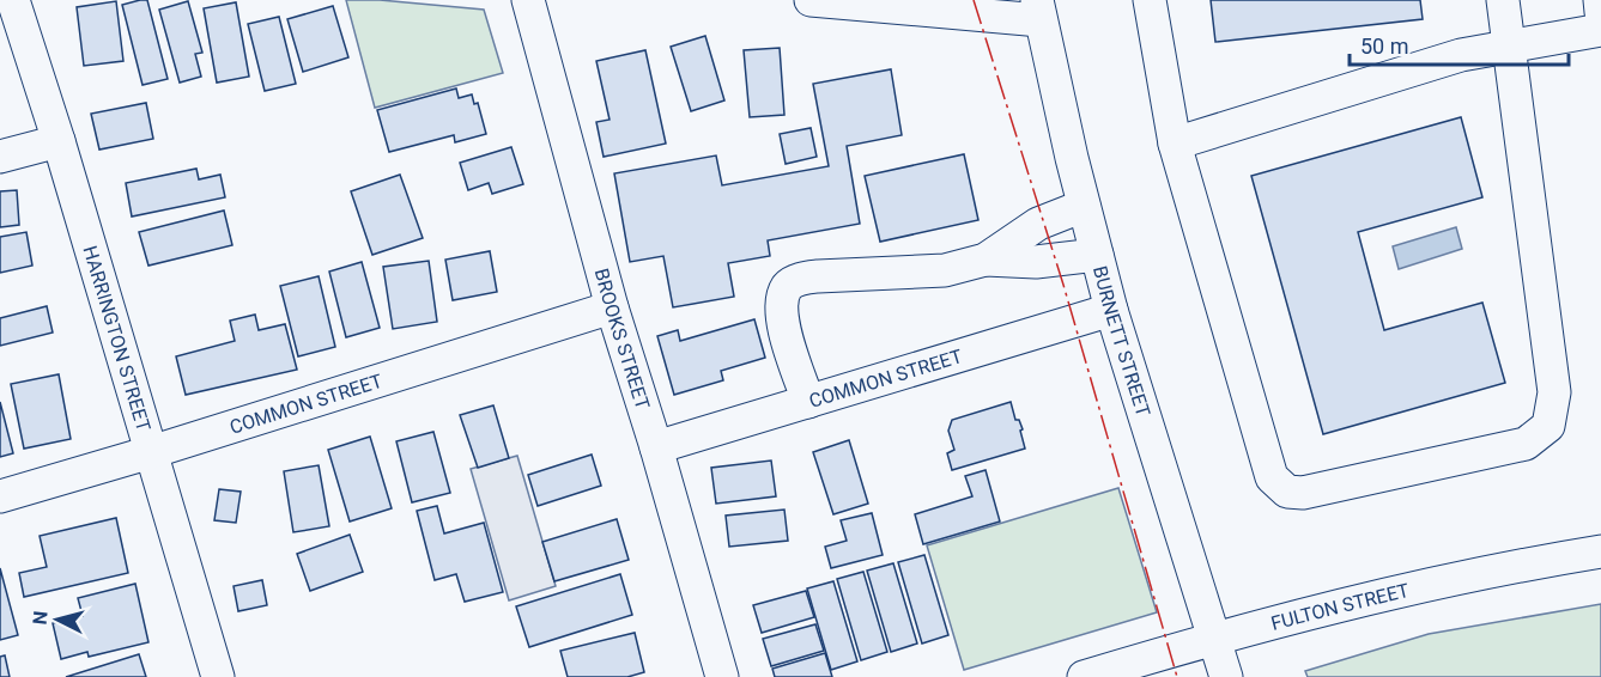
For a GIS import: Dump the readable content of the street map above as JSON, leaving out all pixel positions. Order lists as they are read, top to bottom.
{
  "streets": {
    "street": [
      "HARRINGTON STREET",
      "BROOKS STREET",
      "BURNETT STREET",
      "COMMON STREET",
      "FULTON STREET"
    ]
  },
  "crossings": [
    ["HARRINGTON STREET", "COMMON STREET"],
    ["BROOKS STREET", "COMMON STREET"],
    ["BURNETT STREET", "COMMON STREET"],
    ["BURNETT STREET", "FULTON STREET"]
  ],
  "scale_bar": "50 m",
  "north": "left"
}
